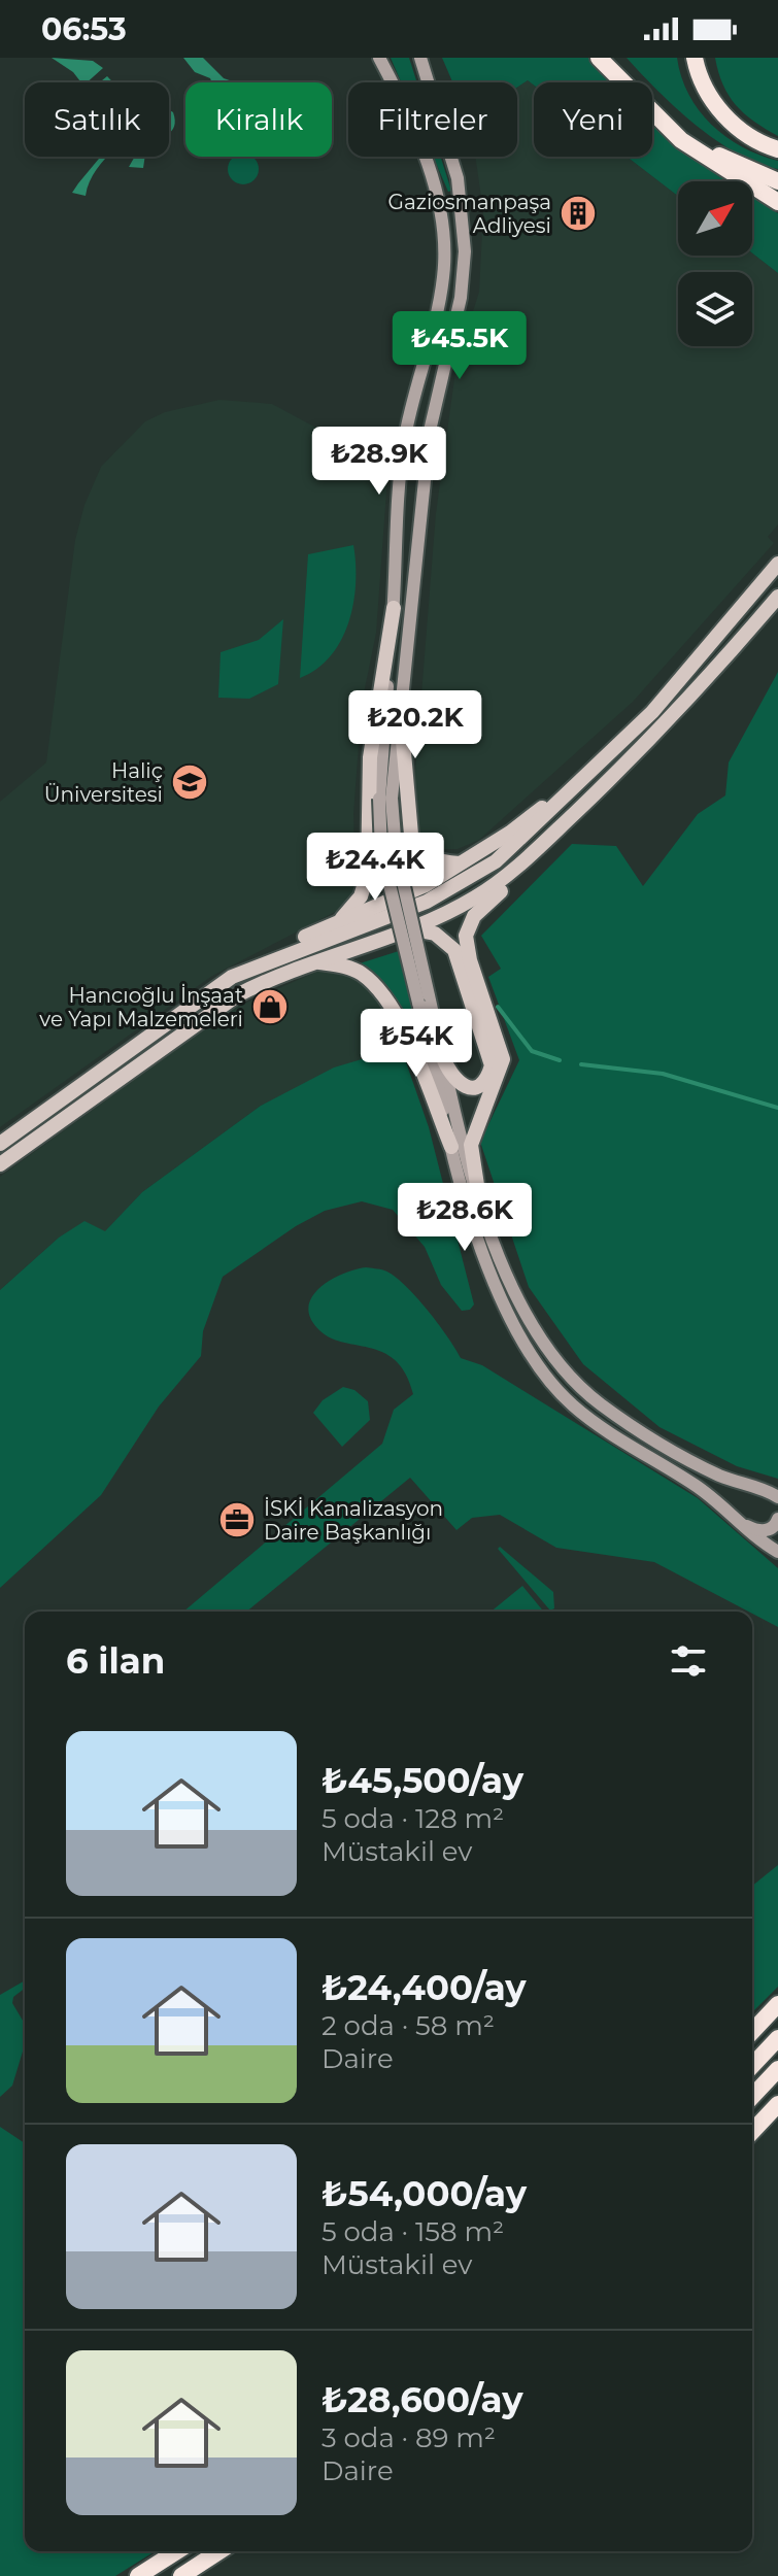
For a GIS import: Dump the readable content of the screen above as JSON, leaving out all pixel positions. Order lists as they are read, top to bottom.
{
  "places": {
    "building": ["Gaziosmanpaşa Adliyesi"],
    "school or university": ["Haliç Üniversitesi"],
    "shop": ["Hancıoğlu İnşaat ve Yapı Malzemeleri"],
    "office": ["İSKİ Kanalizasyon Daire Başkanlığı"]
  },
  "north": "top right",
  "page": {
    "status": "06:53",
    "chip": [
      "Satılık",
      "Kiralık",
      "Filtreler",
      "Yeni"
    ],
    "price": [
      "₺45.5K",
      "₺28.9K",
      "₺20.2K",
      "₺24.4K",
      "₺54K",
      "₺28.6K"
    ],
    "heading": "6 ilan",
    "list": [
      {
        "name": "₺45,500/ay",
        "note": "5 oda · 128 m² · Müstakil ev"
      },
      {
        "name": "₺24,400/ay",
        "note": "2 oda · 58 m² · Daire"
      },
      {
        "name": "₺54,000/ay",
        "note": "5 oda · 158 m² · Müstakil ev"
      },
      {
        "name": "₺28,600/ay",
        "note": "3 oda · 89 m² · Daire"
      }
    ]
  }
}
